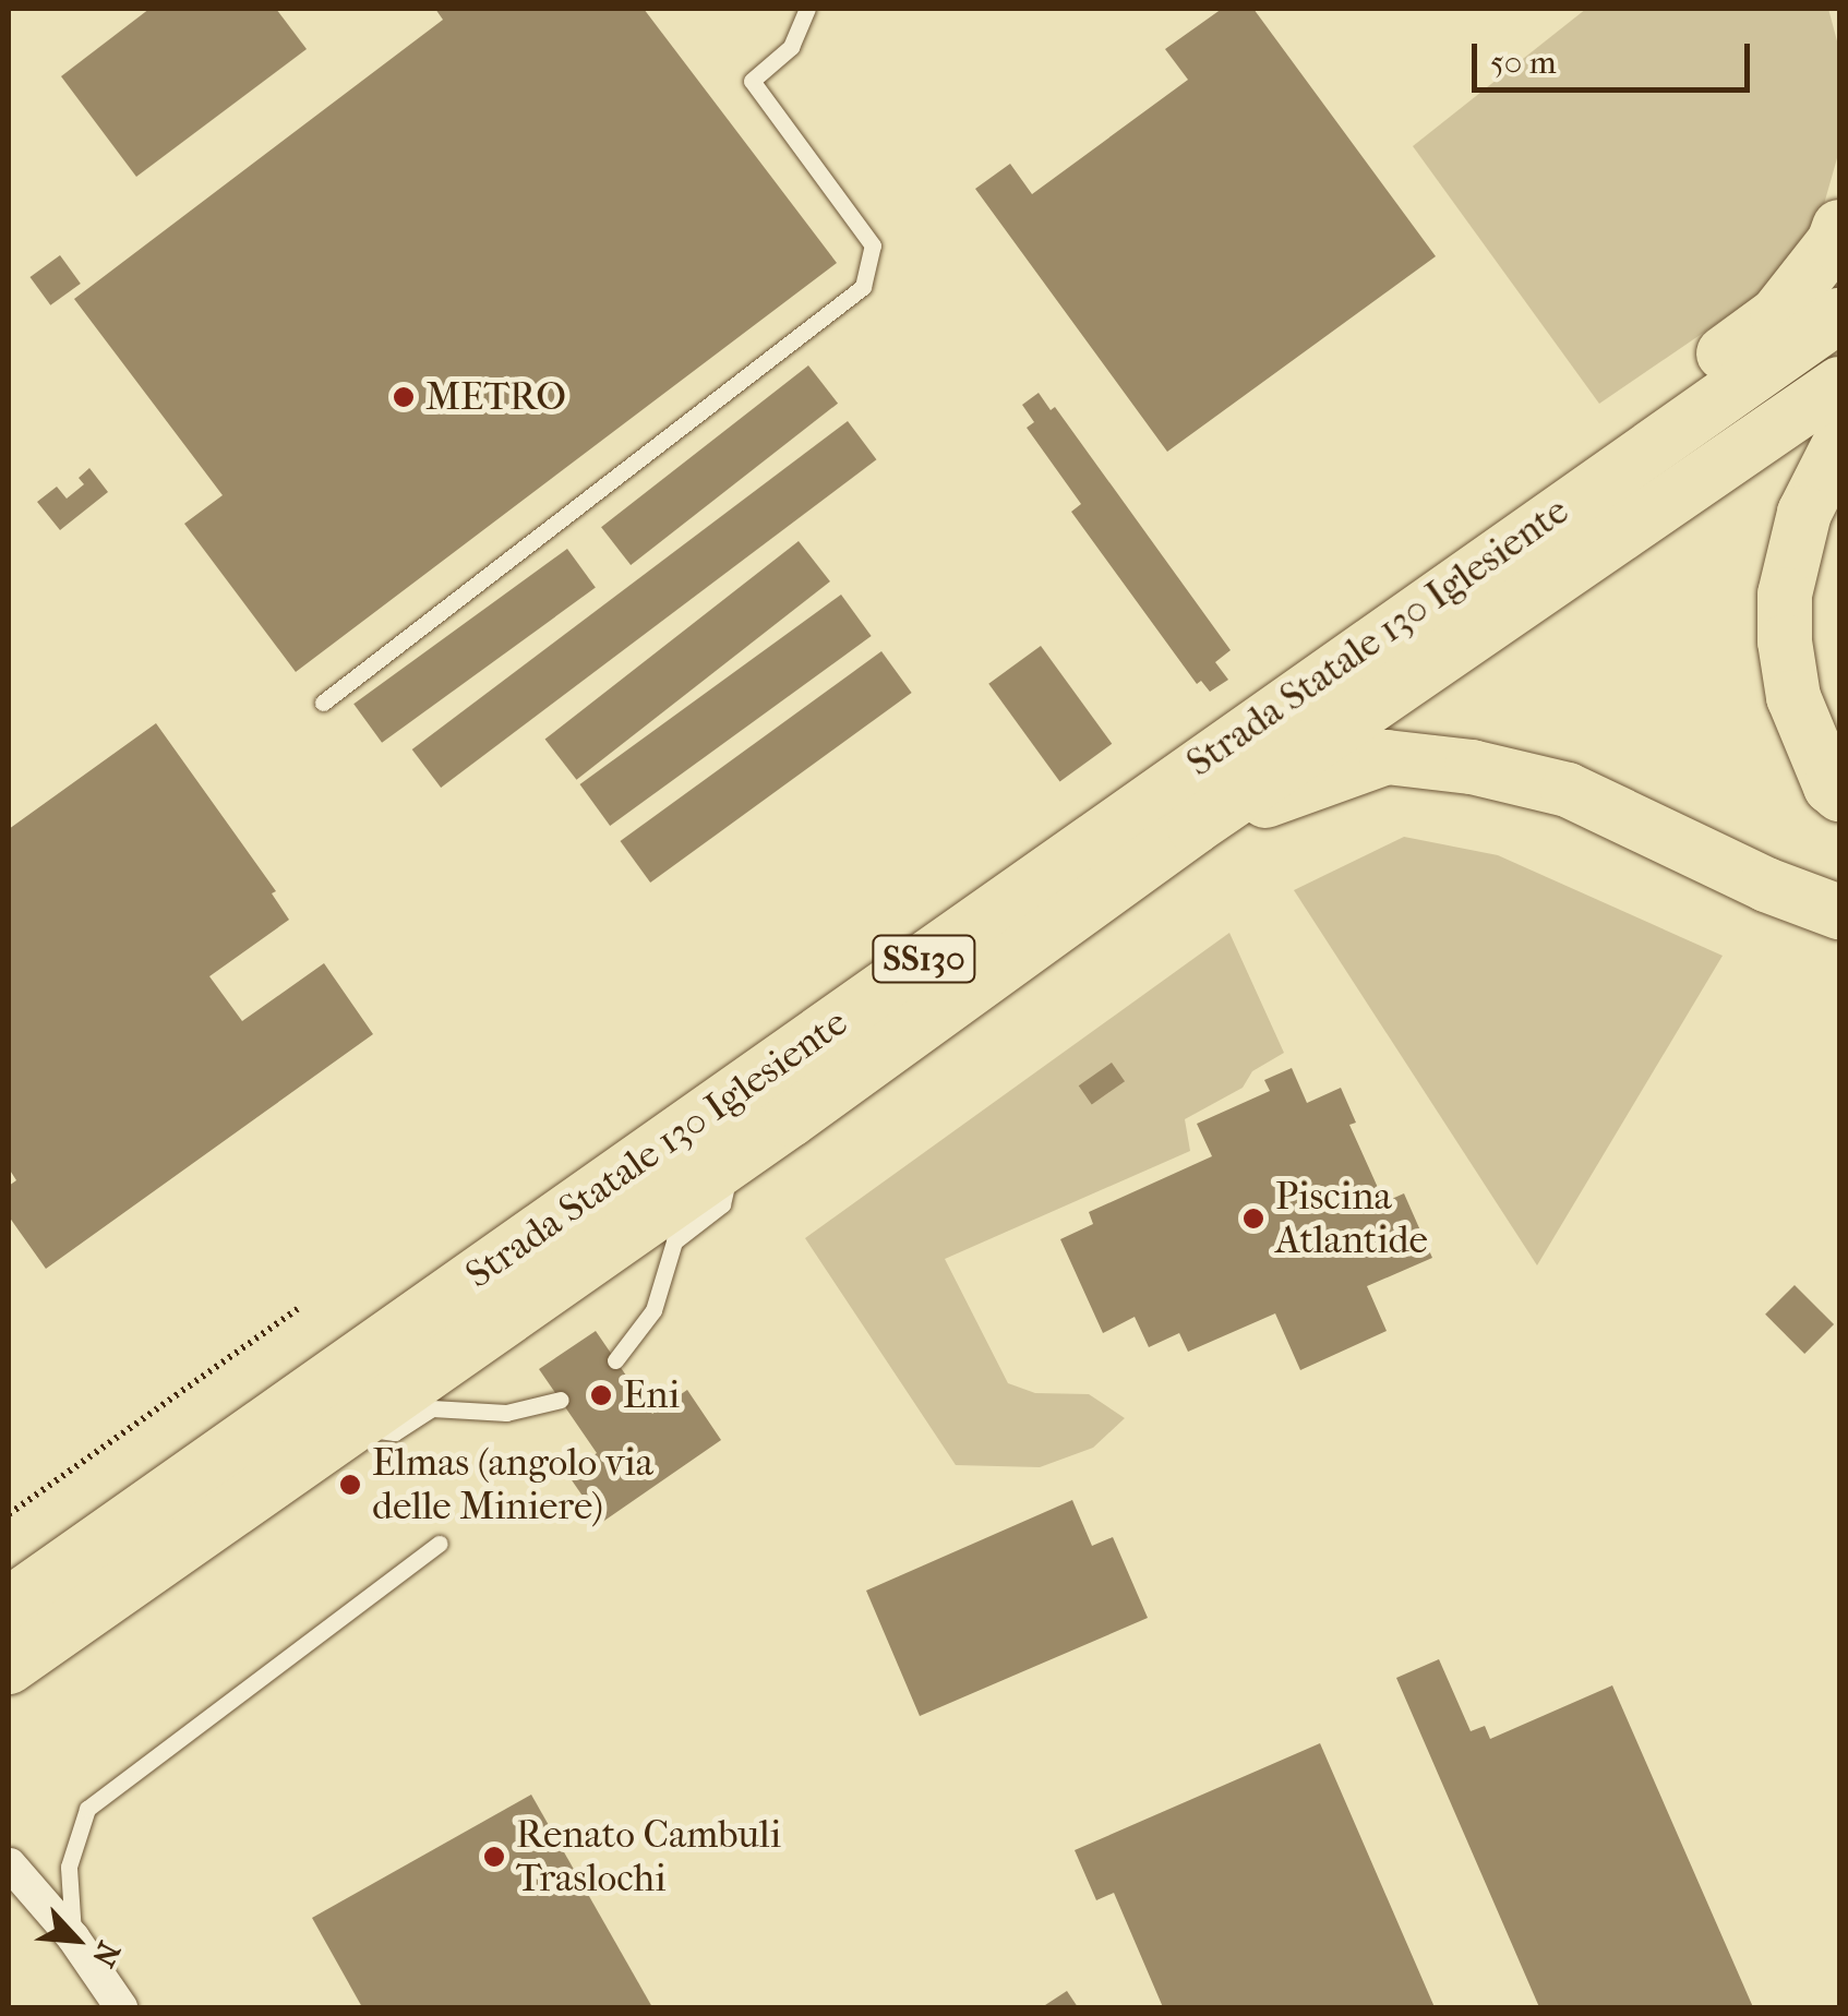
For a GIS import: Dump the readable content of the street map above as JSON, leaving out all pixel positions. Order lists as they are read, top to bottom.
{
  "streets": {
    "highway": ["Strada Statale 130 Iglesiente", "SS130"]
  },
  "places": [
    "METRO",
    "Piscina Atlantide",
    "Eni",
    "Elmas (angolo via delle Miniere)",
    "Renato Cambuli Traslochi"
  ],
  "scale_bar": "50 m",
  "north": "bottom right"
}
